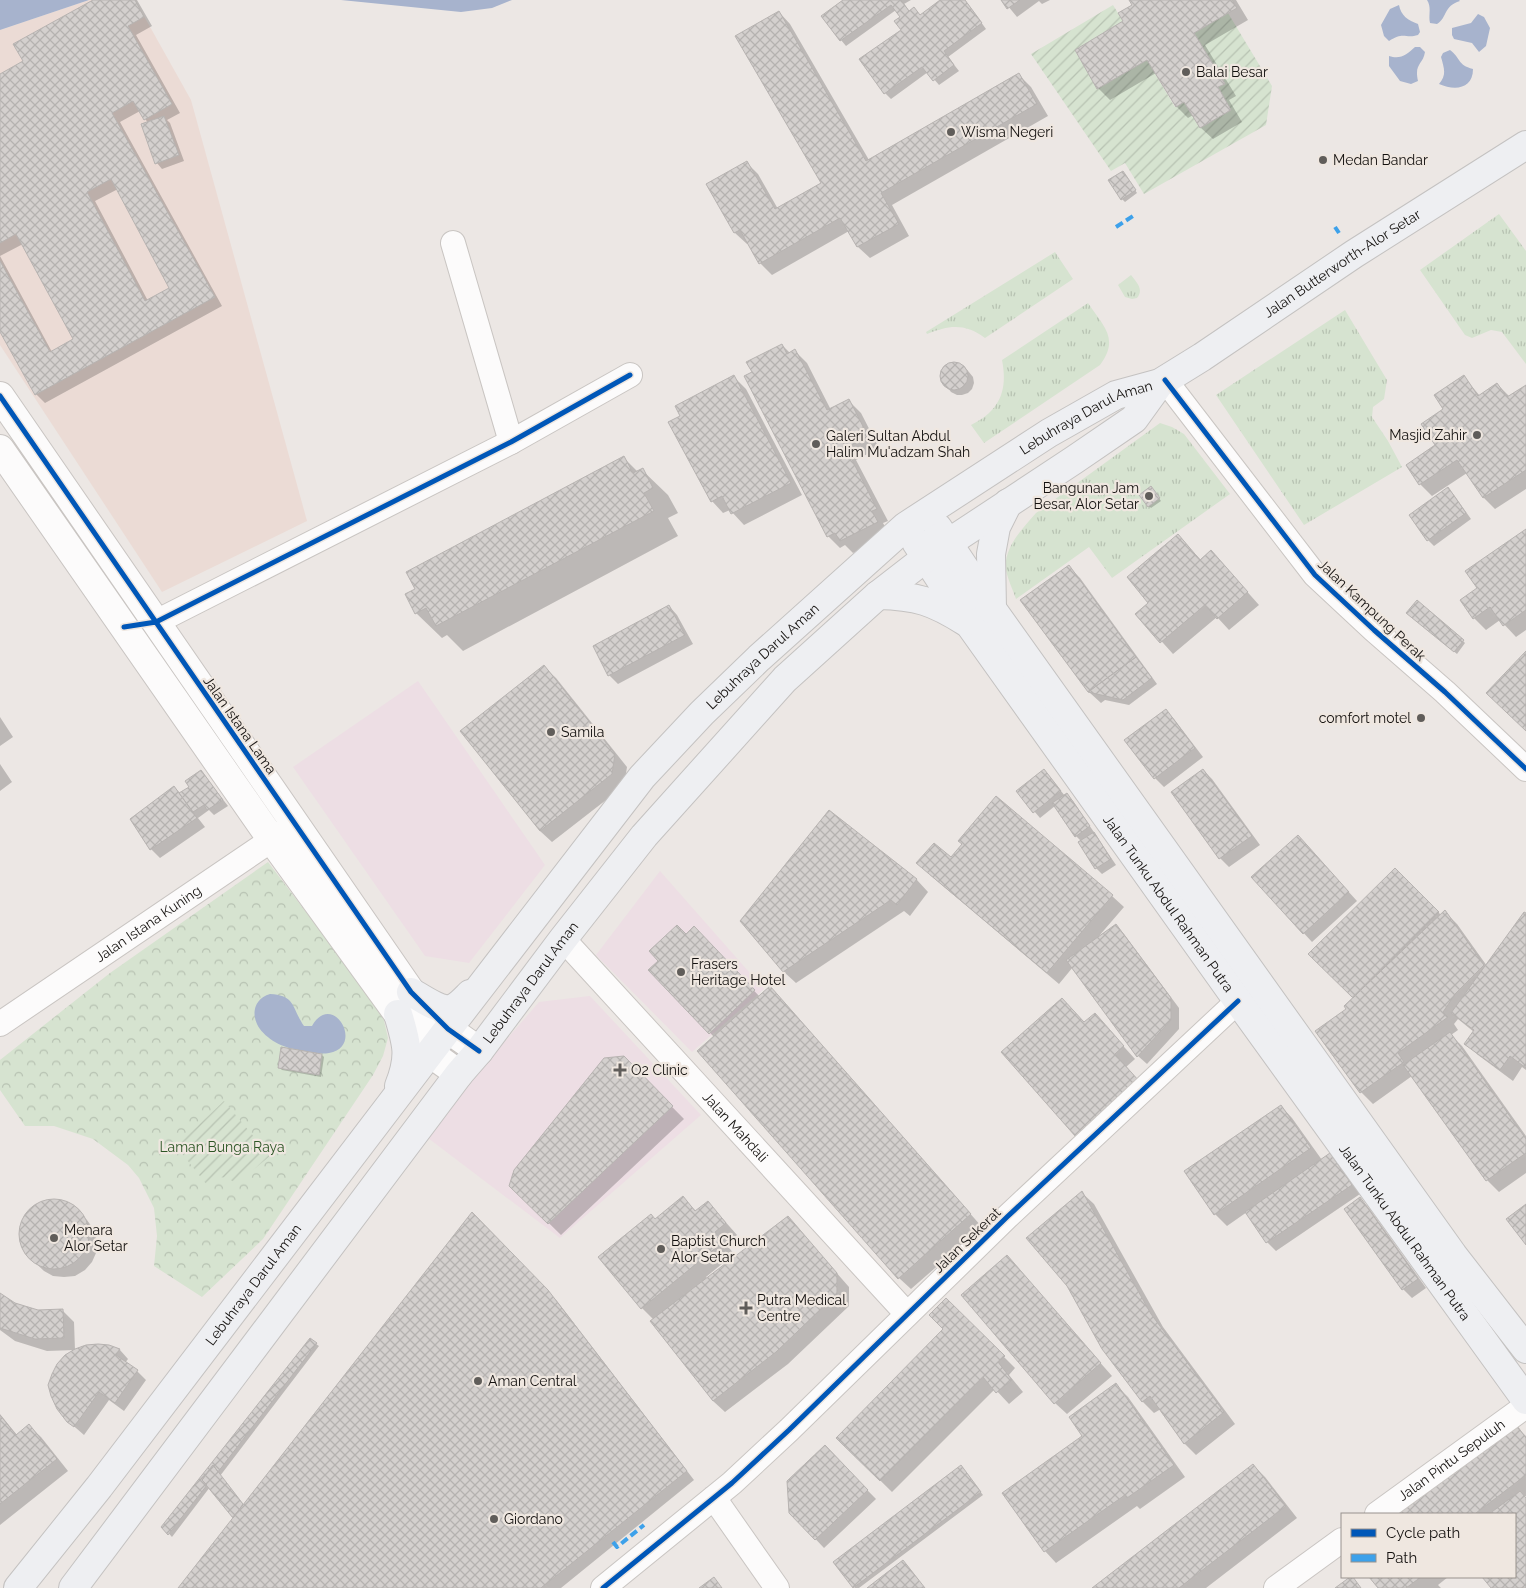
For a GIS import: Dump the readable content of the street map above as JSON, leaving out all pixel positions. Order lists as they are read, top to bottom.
{
  "streets": {
    "main road": ["Jalan Butterworth-Alor Setar", "Lebuhraya Darul Aman", "Jalan Tunku Abdul Rahman Putra"],
    "street": [
      "Jalan Kampung Perak",
      "Jalan Istana Lama",
      "Jalan Istana Kuning",
      "Jalan Mahdali",
      "Jalan Sekerat",
      "Jalan Pintu Sepuluh"
    ]
  },
  "crossings": [
    ["Jalan Butterworth-Alor Setar", "Lebuhraya Darul Aman"],
    ["Jalan Butterworth-Alor Setar", "Jalan Kampung Perak"],
    ["Lebuhraya Darul Aman", "Jalan Kampung Perak"],
    ["Lebuhraya Darul Aman", "Jalan Istana Lama"],
    ["Lebuhraya Darul Aman", "Jalan Tunku Abdul Rahman Putra"],
    ["Lebuhraya Darul Aman", "Jalan Mahdali"],
    ["Jalan Istana Lama", "Jalan Istana Kuning"],
    ["Jalan Tunku Abdul Rahman Putra", "Jalan Sekerat"],
    ["Jalan Mahdali", "Jalan Sekerat"]
  ],
  "parks": ["Laman Bunga Raya"],
  "places": {
    "other": [
      "Balai Besar",
      "Wisma Negeri",
      "Medan Bandar",
      "Masjid Zahir",
      "Galeri Sultan Abdul Halim Mu'adzam Shah",
      "Bangunan Jam Besar, Alor Setar",
      "comfort motel",
      "Samila",
      "Frasers Heritage Hotel",
      "Menara Alor Setar",
      "Baptist Church Alor Setar",
      "Aman Central",
      "Giordano"
    ],
    "health": ["O2 Clinic", "Putra Medical Centre"]
  },
  "legend": ["Cycle path", "Path"]
}
